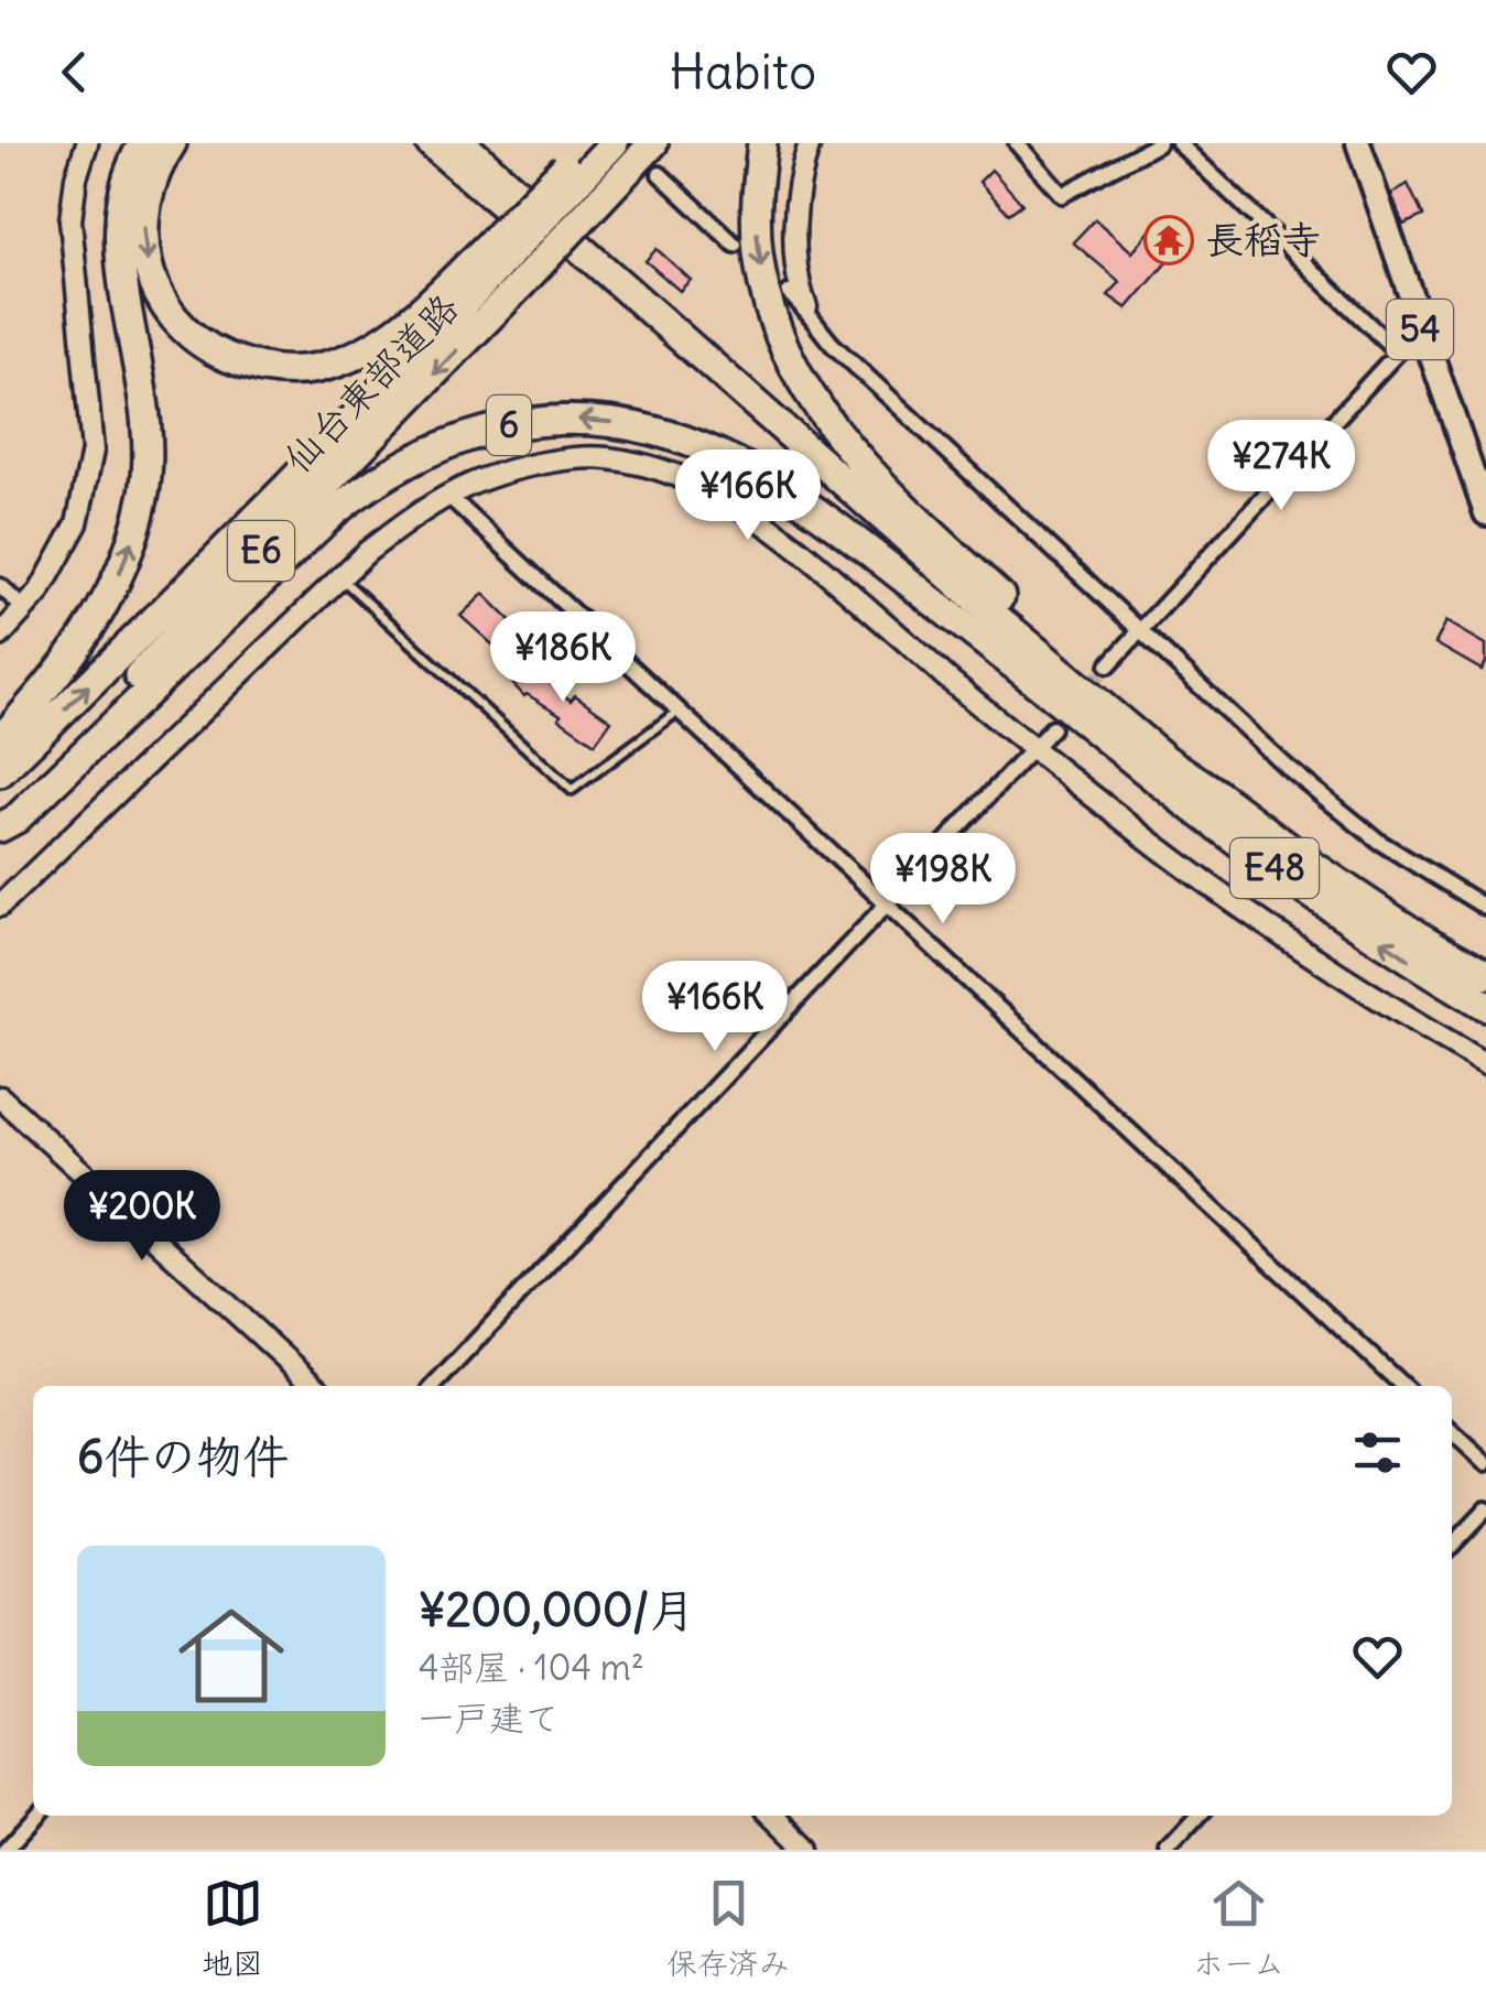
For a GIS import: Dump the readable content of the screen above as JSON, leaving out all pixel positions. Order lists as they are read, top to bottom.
{
  "streets": {
    "highway": [
      "仙台東部道路",
      "6",
      "E6",
      "E48"
    ],
    "main road": ["54"]
  },
  "crossings": [
    ["6", "E48"]
  ],
  "places": {
    "temple": ["長稻寺"]
  },
  "page": {
    "header": "Habito",
    "price": [
      "¥274K",
      "¥166K",
      "¥186K",
      "¥198K",
      "¥166K",
      "¥200K"
    ],
    "heading": "6件の物件",
    "list": [
      {
        "name": "¥200,000/月",
        "note": "4部屋 · 104 m² · 一戸建て"
      }
    ],
    "tabs": ["地図", "保存済み", "ホーム"]
  }
}
